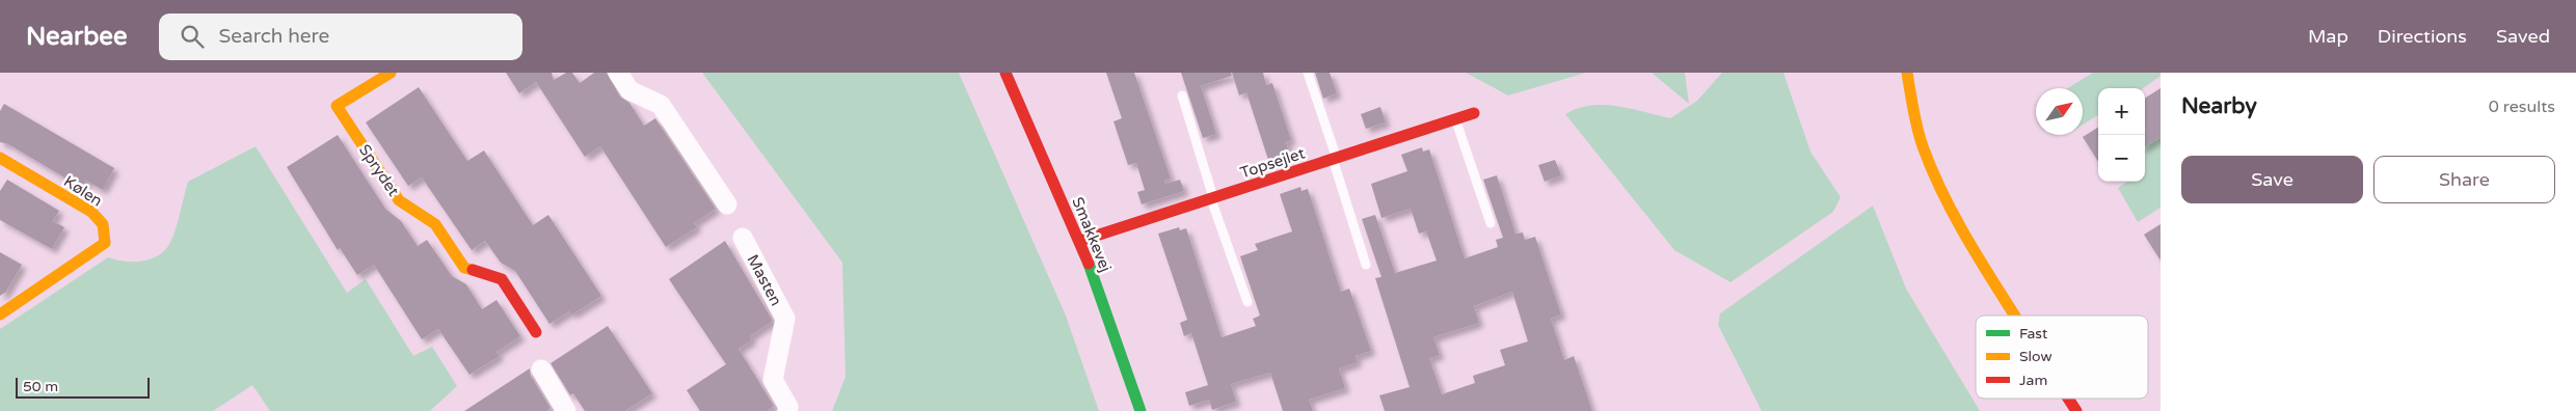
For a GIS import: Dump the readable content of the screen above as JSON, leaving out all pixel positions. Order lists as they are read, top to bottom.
{
  "streets": {
    "street": [
      "Topsejlet",
      "Sprydet",
      "Kølen",
      "Smakkevej",
      "Masten"
    ]
  },
  "crossings": [
    ["Topsejlet", "Smakkevej"]
  ],
  "legend": ["Fast", "Slow", "Jam"],
  "scale_bar": "50 m",
  "north": "top right",
  "page": {
    "header": "Nearbee",
    "search": "Search here",
    "nav": ["Map", "Directions", "Saved"],
    "heading": ["Nearby", "0 results"],
    "map_buttons": ["+", "−"],
    "buttons": ["Save", "Share"],
    "scale": "50 m"
  }
}
